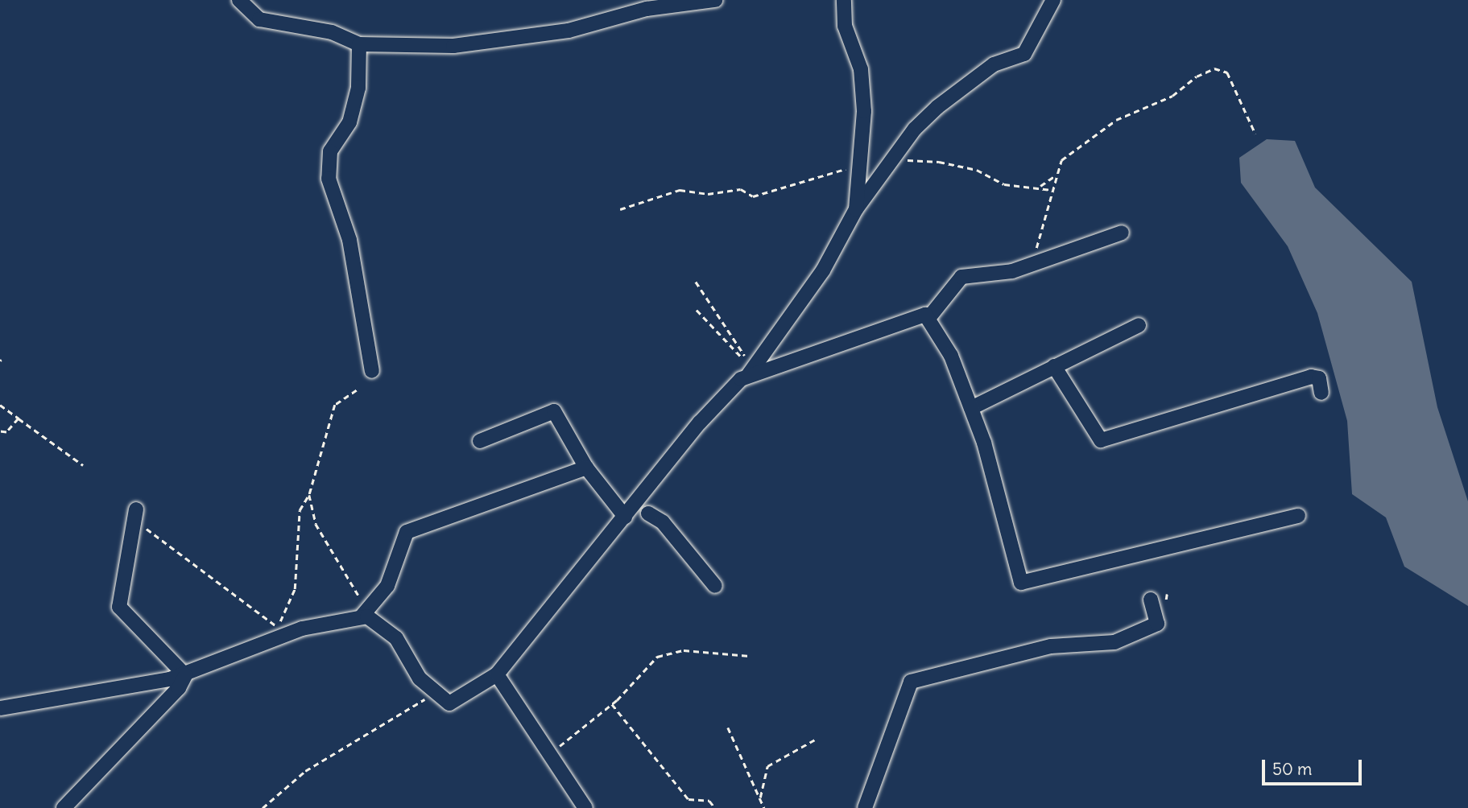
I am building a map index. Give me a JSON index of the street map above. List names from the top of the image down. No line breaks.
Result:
{"scale_bar":"50 m"}
